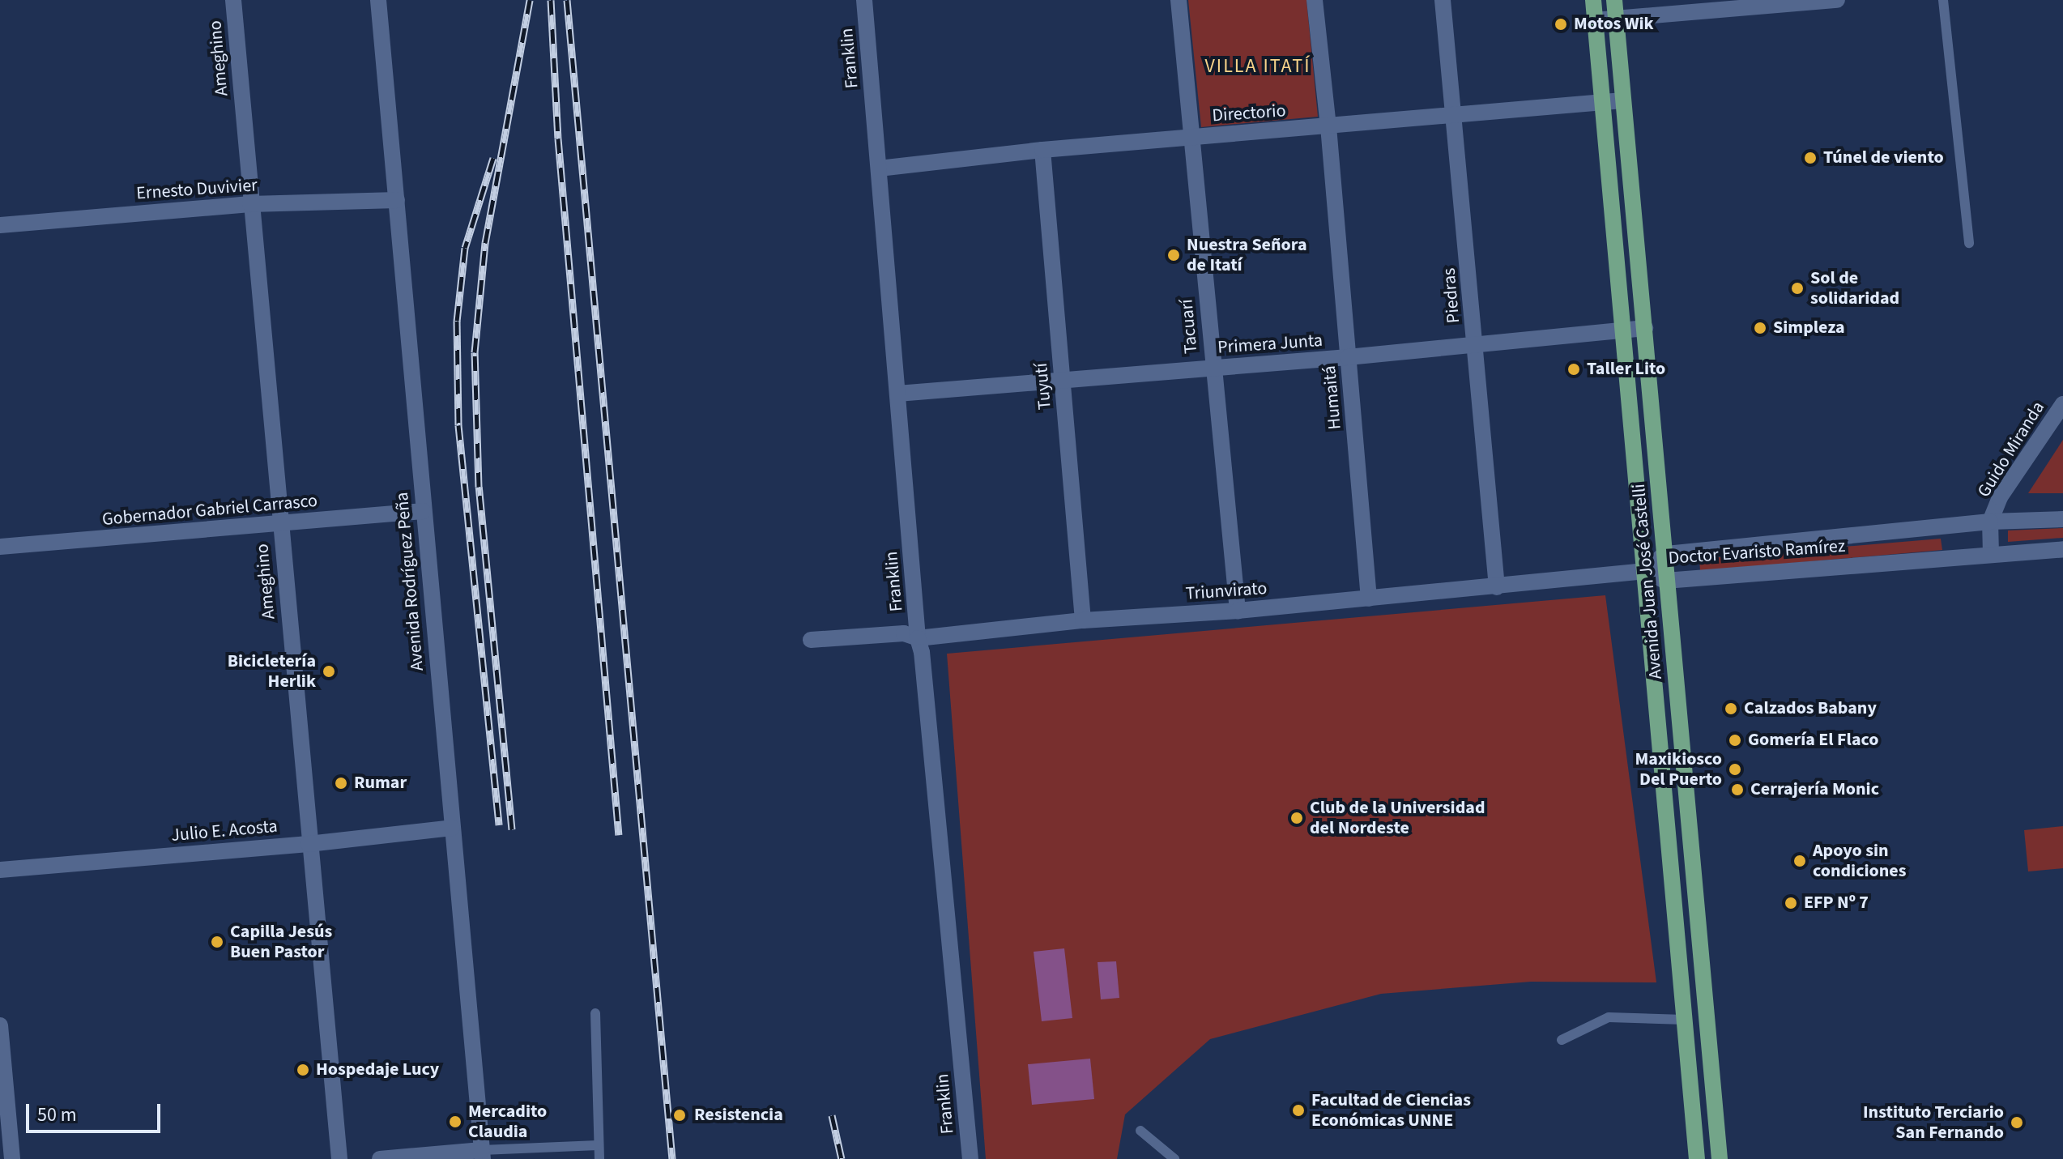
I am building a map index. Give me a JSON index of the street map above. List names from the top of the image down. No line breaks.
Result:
{"streets":{"main road":["Avenida Juan José Castelli"],"street":["Ameghino","Franklin","Directorio","Ernesto Duvivier","Piedras","Tacuarí","Primera Junta","Tuyutí","Humaitá","Guido Miranda","Gobernador Gabriel Carrasco","Doctor Evaristo Ramírez","Avenida Rodríguez Peña","Triunvirato","Julio E. Acosta"]},"crossings":[["Ameghino","Ernesto Duvivier"],["Ameghino","Gobernador Gabriel Carrasco"],["Ameghino","Julio E. Acosta"],["Franklin","Directorio"],["Franklin","Primera Junta"],["Franklin","Triunvirato"],["Directorio","Piedras"],["Directorio","Tacuarí"],["Directorio","Tuyutí"],["Directorio","Humaitá"],["Directorio","Avenida Juan José Castelli"],["Ernesto Duvivier","Avenida Rodríguez Peña"],["Piedras","Primera Junta"],["Piedras","Triunvirato"],["Tacuarí","Primera Junta"],["Tacuarí","Triunvirato"],["Primera Junta","Tuyutí"],["Primera Junta","Humaitá"],["Primera Junta","Avenida Juan José Castelli"],["Tuyutí","Triunvirato"],["Humaitá","Triunvirato"],["Guido Miranda","Doctor Evaristo Ramírez"],["Gobernador Gabriel Carrasco","Avenida Rodríguez Peña"],["Doctor Evaristo Ramírez","Avenida Juan José Castelli"],["Doctor Evaristo Ramírez","Triunvirato"],["Avenida Rodríguez Peña","Julio E. Acosta"],["Avenida Juan José Castelli","Triunvirato"]],"districts":["VILLA ITATÍ"],"places":["Motos Wik","Túnel de viento","Nuestra Señora de Itatí","Sol de solidaridad","Simpleza","Taller Lito","Bicicletería Herlik","Calzados Babany","Gomería El Flaco","Maxikiosco Del Puerto","Rumar","Cerrajería Monic","Club de la Universidad del Nordeste","Apoyo sin condiciones","EFP Nº 7","Capilla Jesús Buen Pastor","Hospedaje Lucy","Facultad de Ciencias Económicas UNNE","Resistencia","Mercadito Claudia","Instituto Terciario San Fernando"],"scale_bar":"50 m"}
